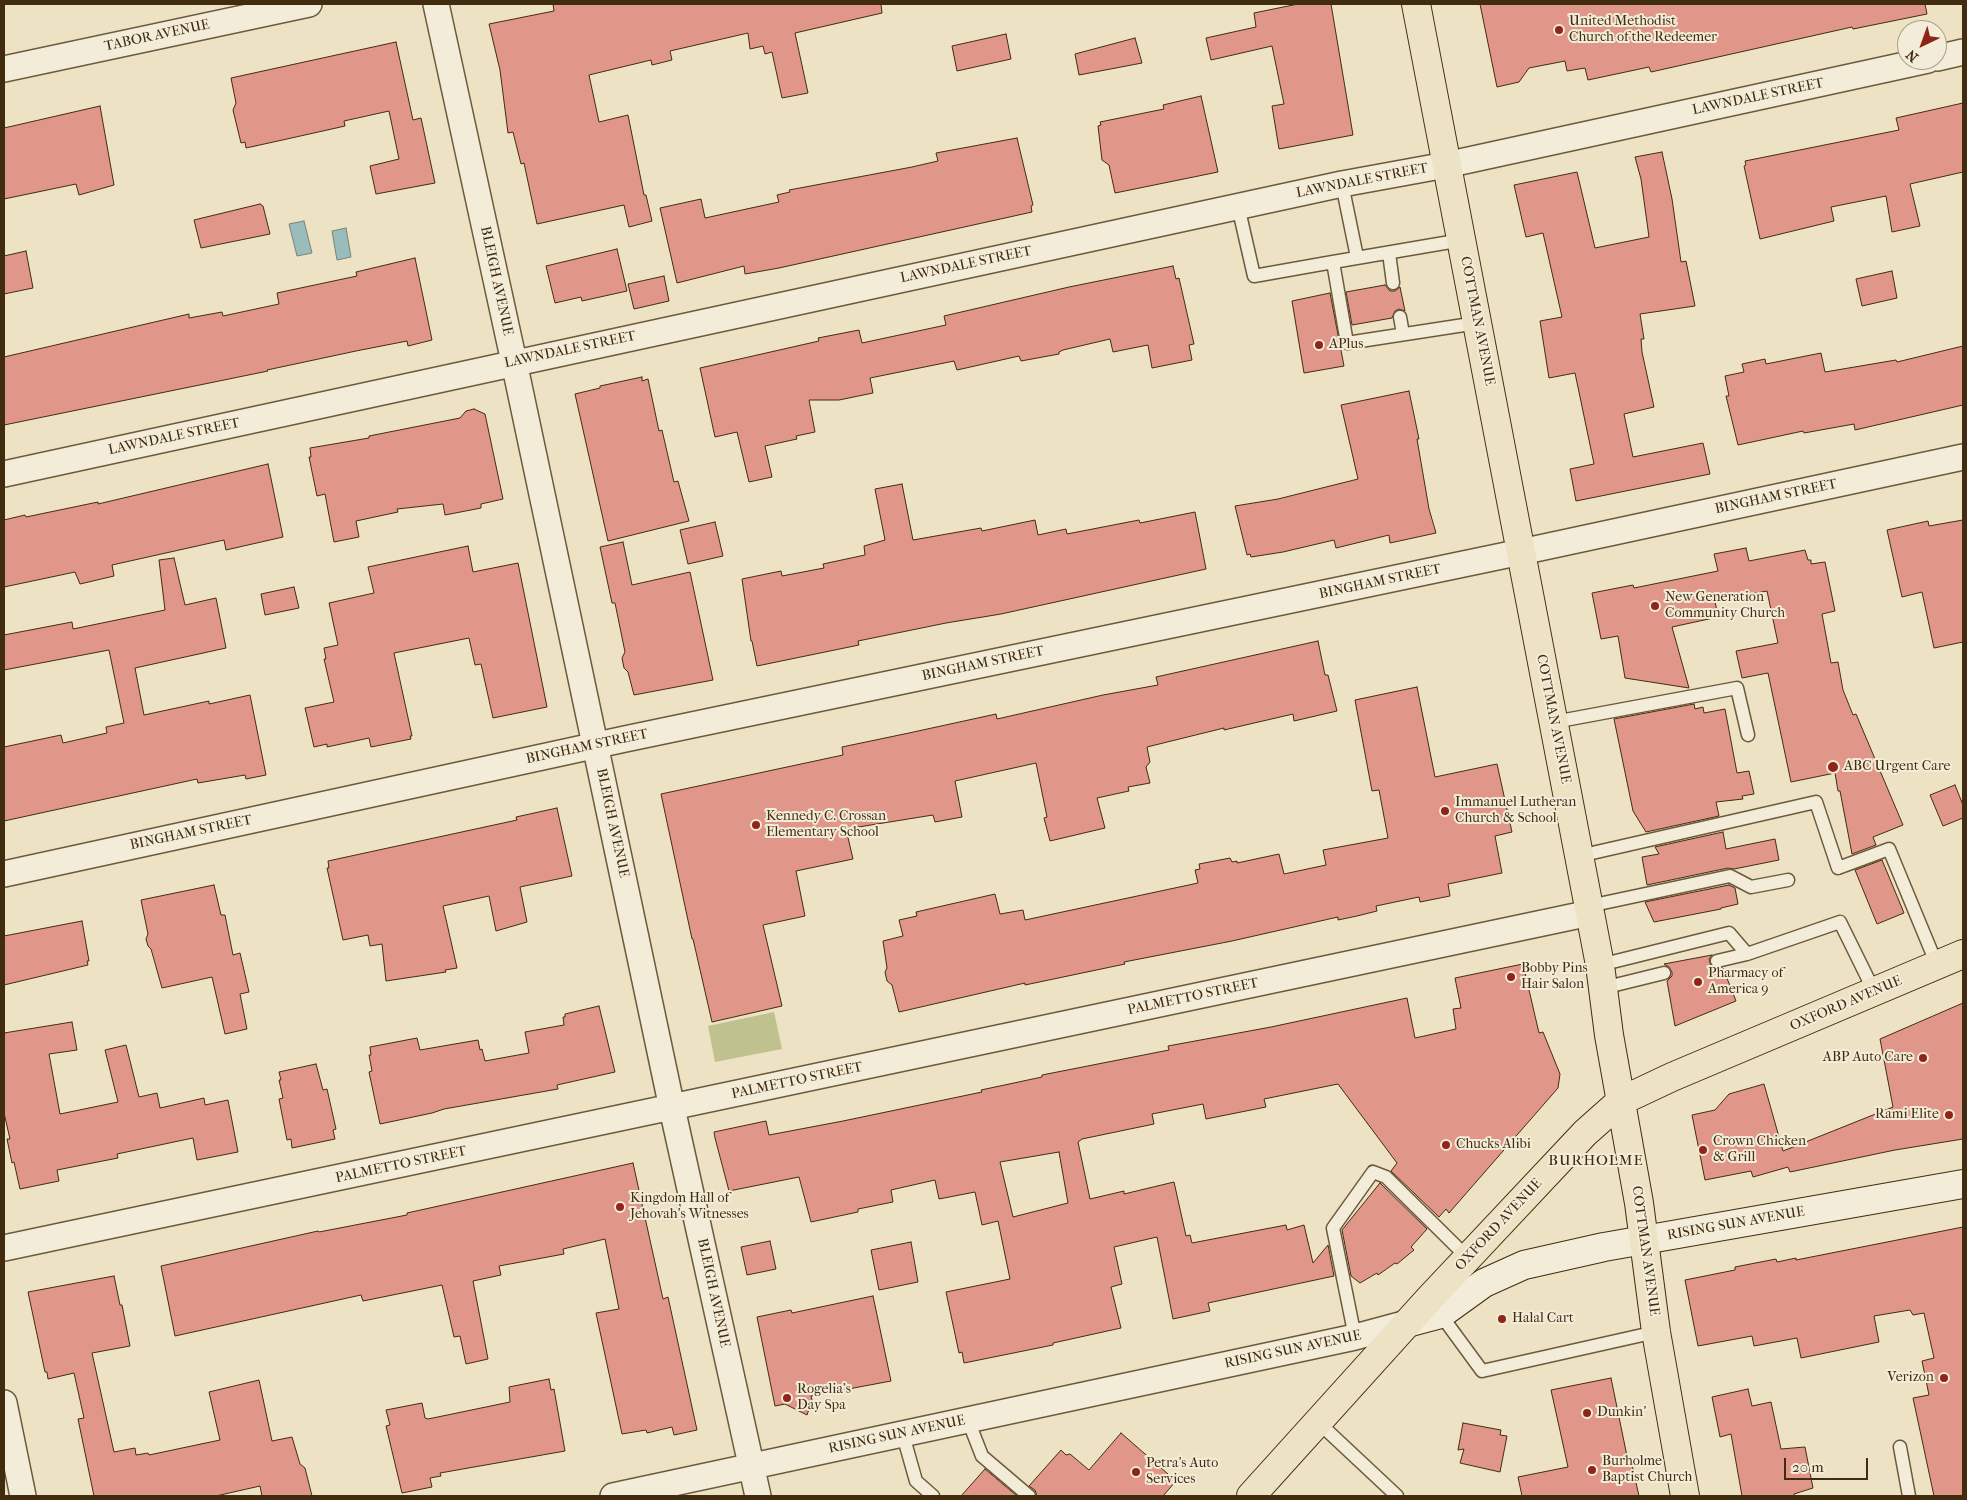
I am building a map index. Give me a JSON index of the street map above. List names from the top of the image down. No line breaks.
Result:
{"streets":{"main road":["COTTMAN AVENUE","OXFORD AVENUE","RISING SUN AVENUE"],"street":["TABOR AVENUE","LAWNDALE STREET","BLEIGH AVENUE","BINGHAM STREET","PALMETTO STREET"]},"crossings":[["LAWNDALE STREET","BLEIGH AVENUE"],["LAWNDALE STREET","COTTMAN AVENUE"],["BLEIGH AVENUE","BINGHAM STREET"],["BLEIGH AVENUE","PALMETTO STREET"],["BLEIGH AVENUE","RISING SUN AVENUE"],["COTTMAN AVENUE","BINGHAM STREET"],["COTTMAN AVENUE","PALMETTO STREET"],["COTTMAN AVENUE","OXFORD AVENUE"],["COTTMAN AVENUE","RISING SUN AVENUE"],["OXFORD AVENUE","RISING SUN AVENUE"]],"districts":["BURHOLME"],"places":["United Methodist Church of the Redeemer","APlus","New Generation Community Church","ABC Urgent Care","Immanuel Lutheran Church & School","Kennedy C. Crossan Elementary School","Bobby Pins Hair Salon","Pharmacy of America 9","ABP Auto Care","Rami Elite","Chucks Alibi","Crown Chicken & Grill","Kingdom Hall of Jehovah's Witnesses","Halal Cart","Verizon","Rogelia's Day Spa","Dunkin'","Burholme Baptist Church","Petra's Auto Services"],"scale_bar":"20 m","north":"bottom left"}
